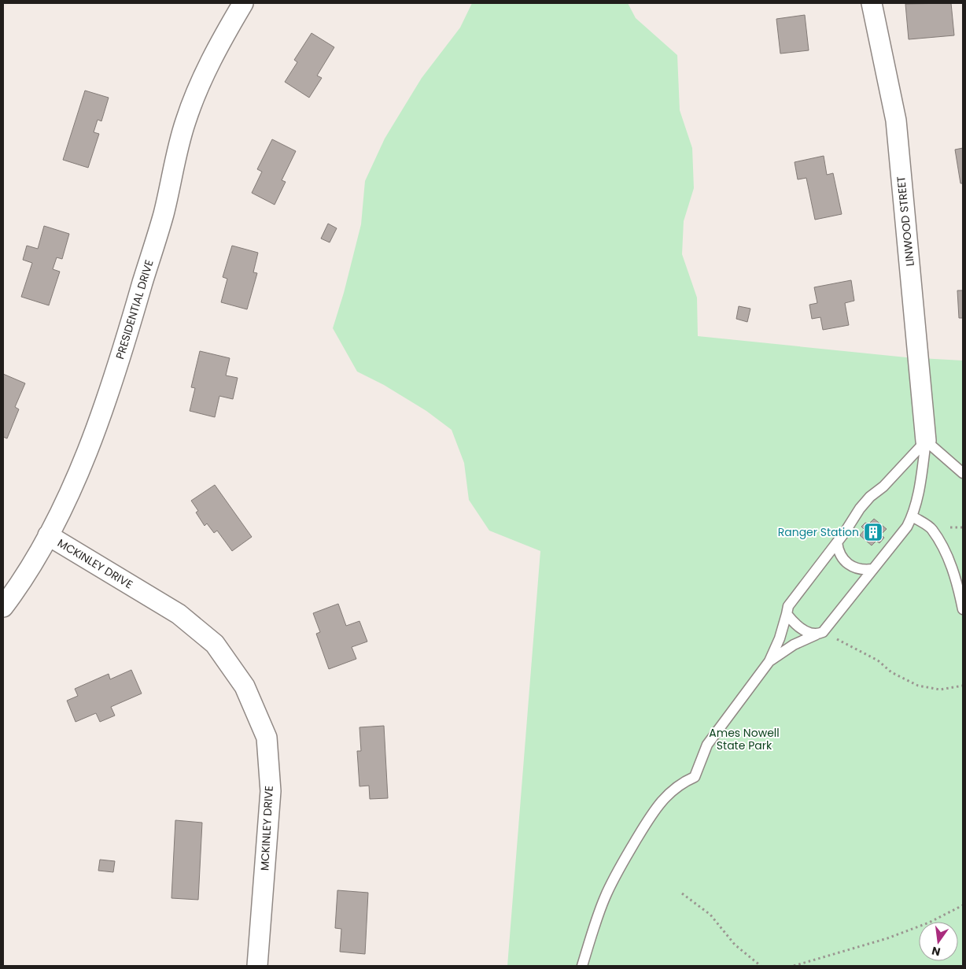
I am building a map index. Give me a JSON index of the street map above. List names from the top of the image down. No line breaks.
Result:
{"streets":{"street":["LINWOOD STREET","PRESIDENTIAL DRIVE","MCKINLEY DRIVE"]},"crossings":[["PRESIDENTIAL DRIVE","MCKINLEY DRIVE"]],"parks":["Ames Nowell State Park"],"places":{"building":["Ranger Station"]},"north":"bottom"}
